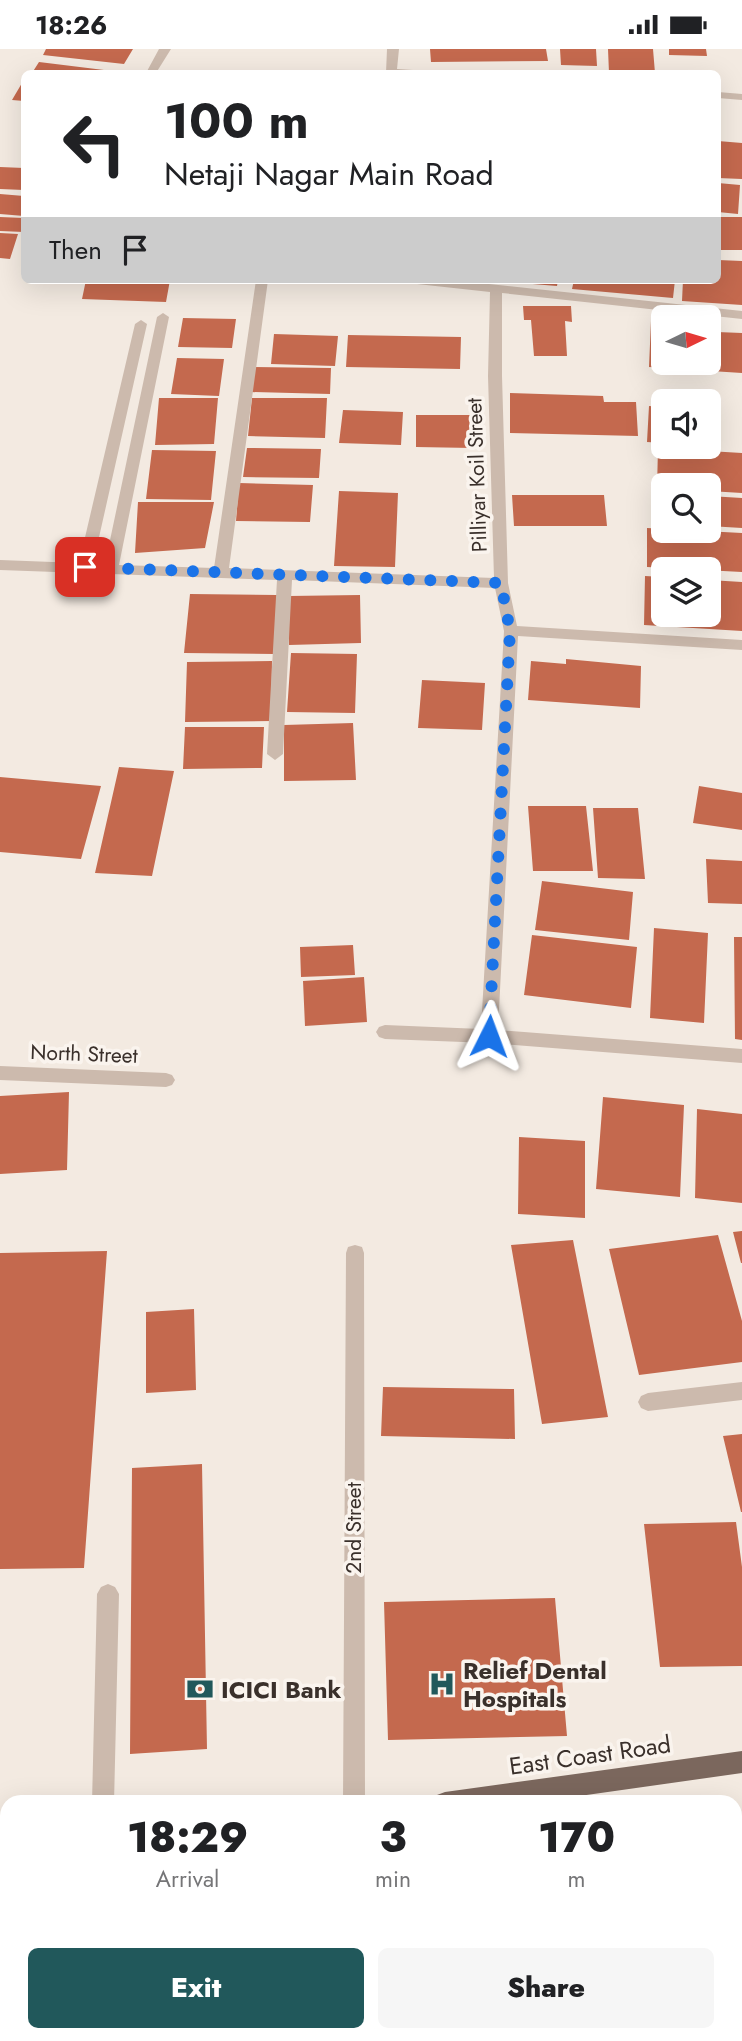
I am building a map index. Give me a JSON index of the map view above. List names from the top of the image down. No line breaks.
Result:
{"streets":{"main road":["East Coast Road"],"street":["Pilliyar Koil Street","North Street","2nd Street"]},"places":{"hospital":["Relief Dental Hospitals"],"bank":["ICICI Bank"]},"north":"right","page":{"status":"18:26","turn":["100 m","Netaji Nagar Main Road"],"then":"Then","eta":["18:29","Arrival","3","min","170","m"],"buttons":["Exit","Share"]}}
